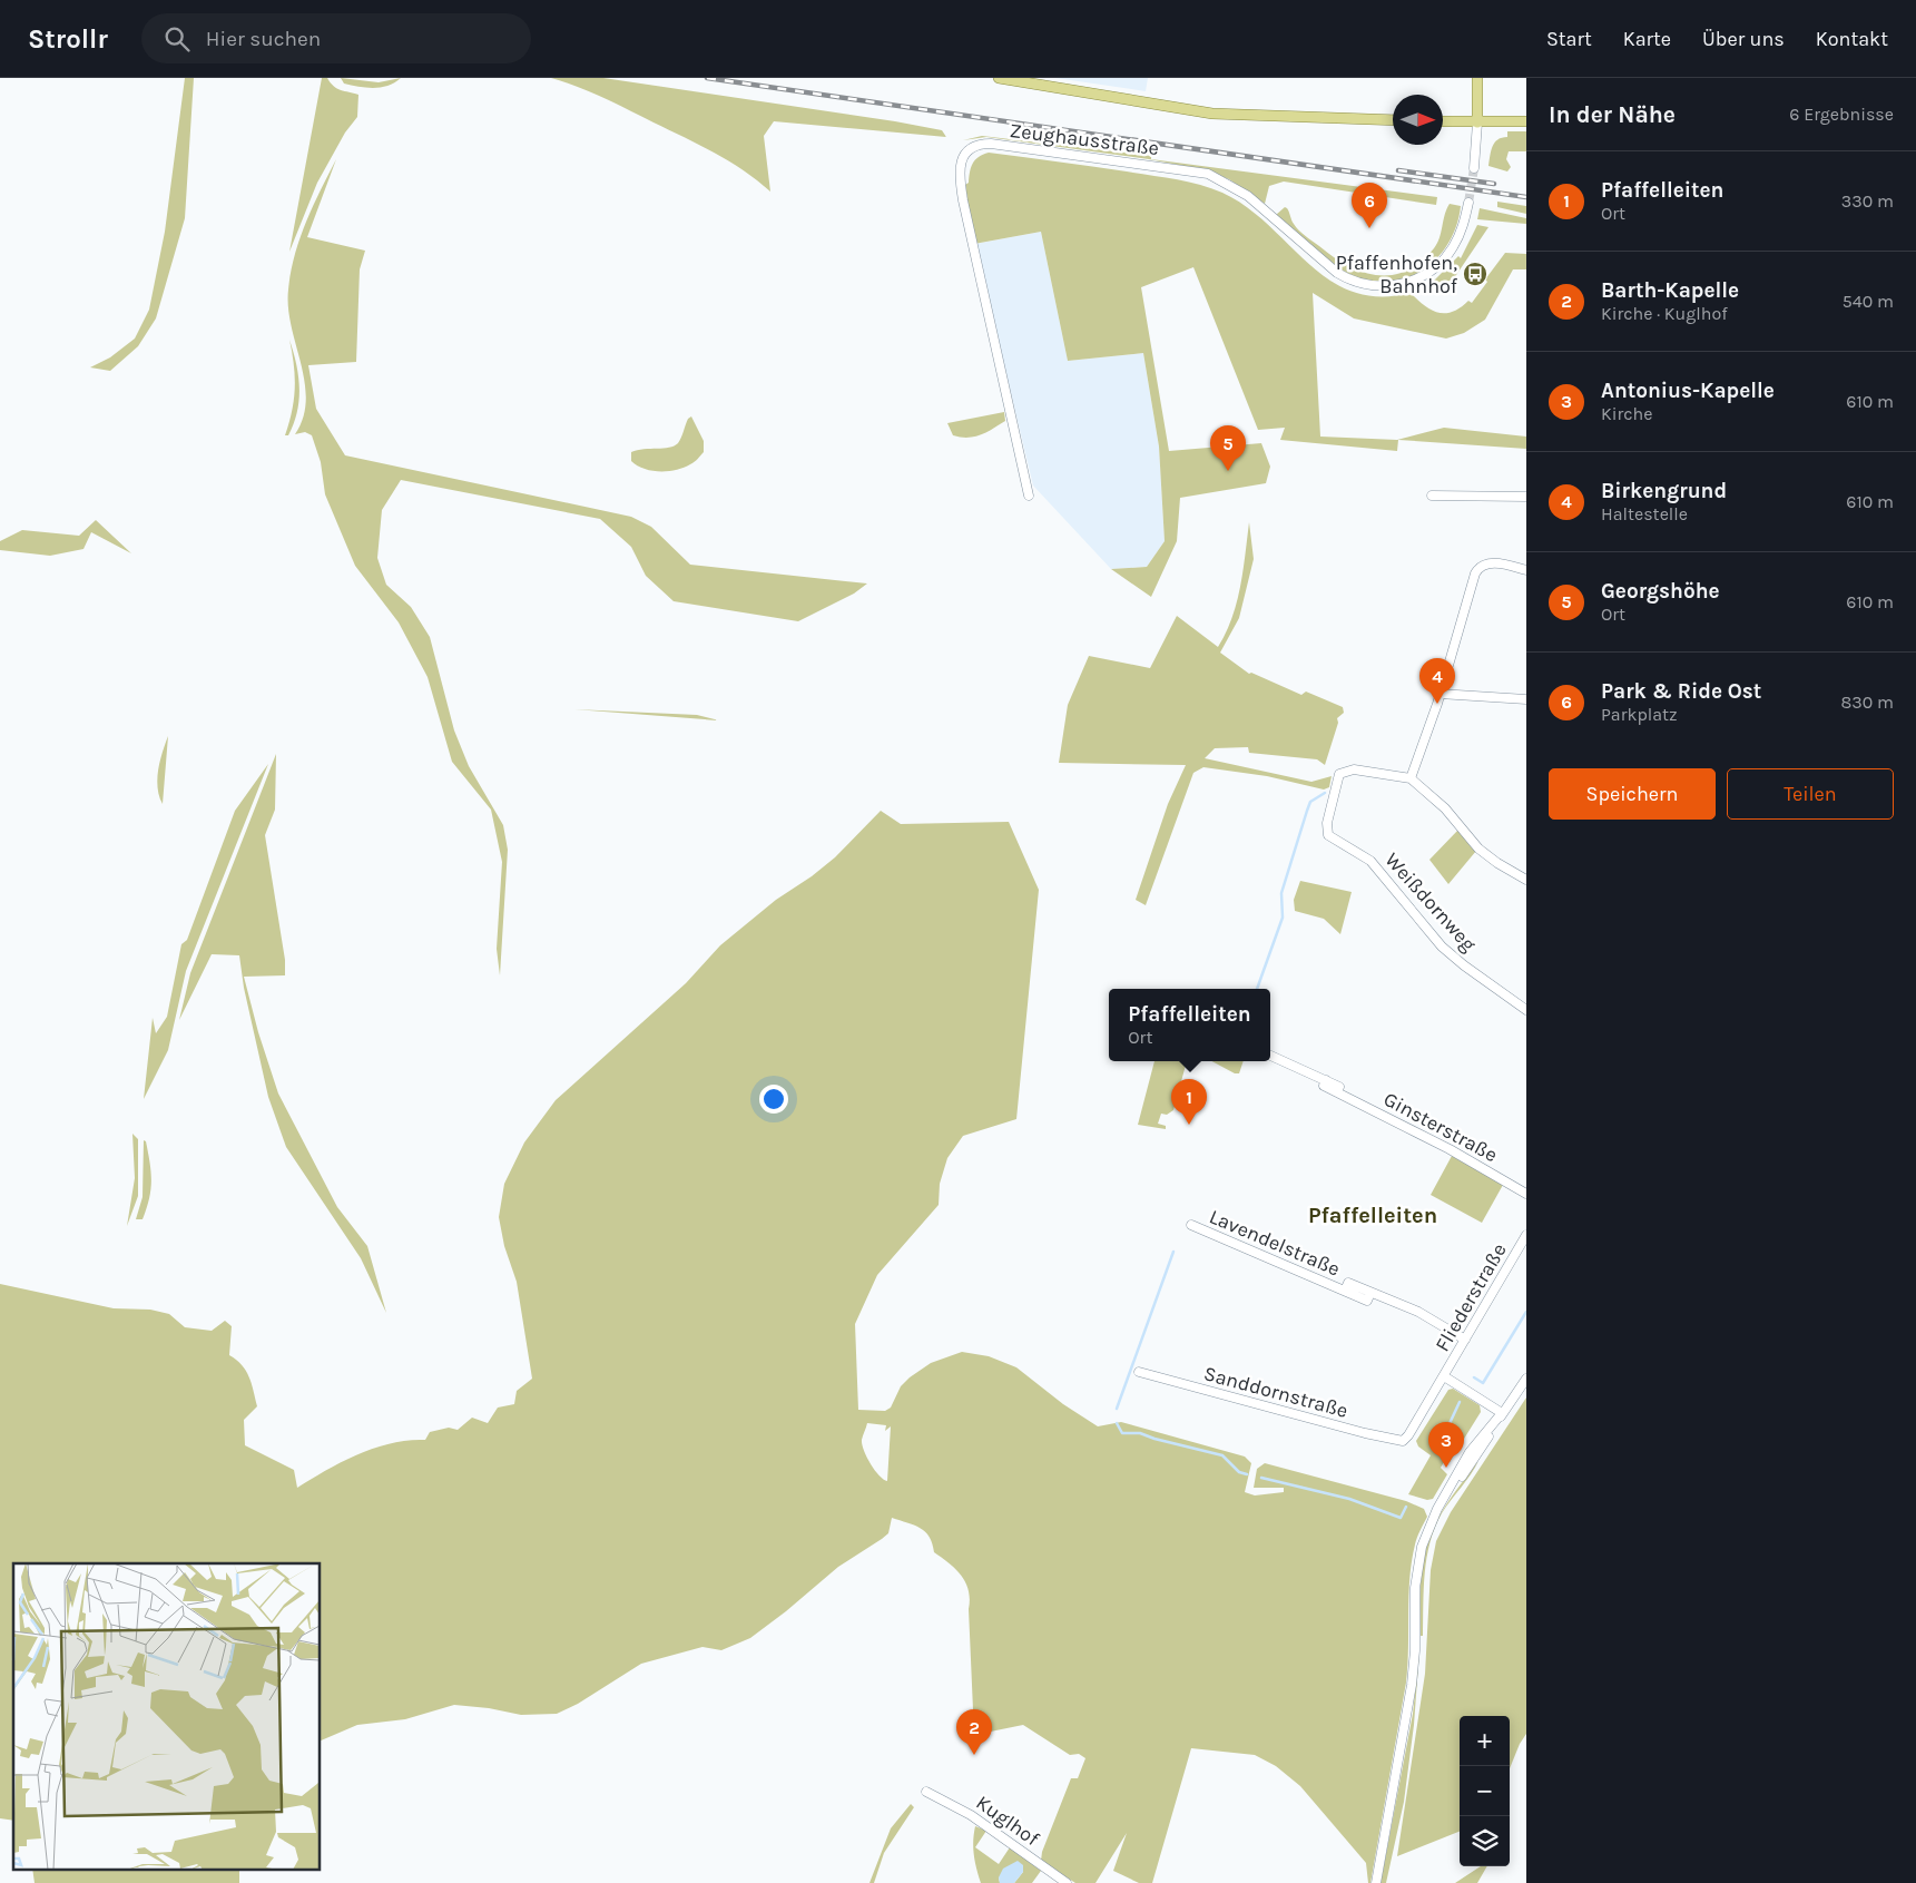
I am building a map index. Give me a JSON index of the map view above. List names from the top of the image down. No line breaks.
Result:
{"streets":{"street":["Zeughausstraße","Weißdornweg","Ginsterstraße","Lavendelstraße","Fliederstraße","Sanddornstraße","Kuglhof"]},"crossings":[["Lavendelstraße","Fliederstraße"],["Fliederstraße","Sanddornstraße"]],"districts":["Pfaffelleiten"],"places":{"bus stop":["Pfaffenhofen, Bahnhof"]},"north":"right","page":{"header":"Strollr","search":"Hier suchen","nav":["Start","Karte","Über uns","Kontakt"],"heading":["In der Nähe","6 Ergebnisse"],"list":[{"mark":"1","name":"Pfaffelleiten","note":"Ort","value":"330 m"},{"mark":"2","name":"Barth-Kapelle","note":"Kirche · Kuglhof","value":"540 m"},{"mark":"3","name":"Antonius-Kapelle","note":"Kirche","value":"610 m"},{"mark":"4","name":"Birkengrund","note":"Haltestelle","value":"610 m"},{"mark":"5","name":"Georgshöhe","note":"Ort","value":"610 m"},{"mark":"6","name":"Park & Ride Ost","note":"Parkplatz","value":"830 m"}],"pins":["6","5","4","1","3","2"],"buttons":["Speichern","Teilen"],"popup":["Pfaffelleiten","Ort"],"map_buttons":["+","−"]}}
